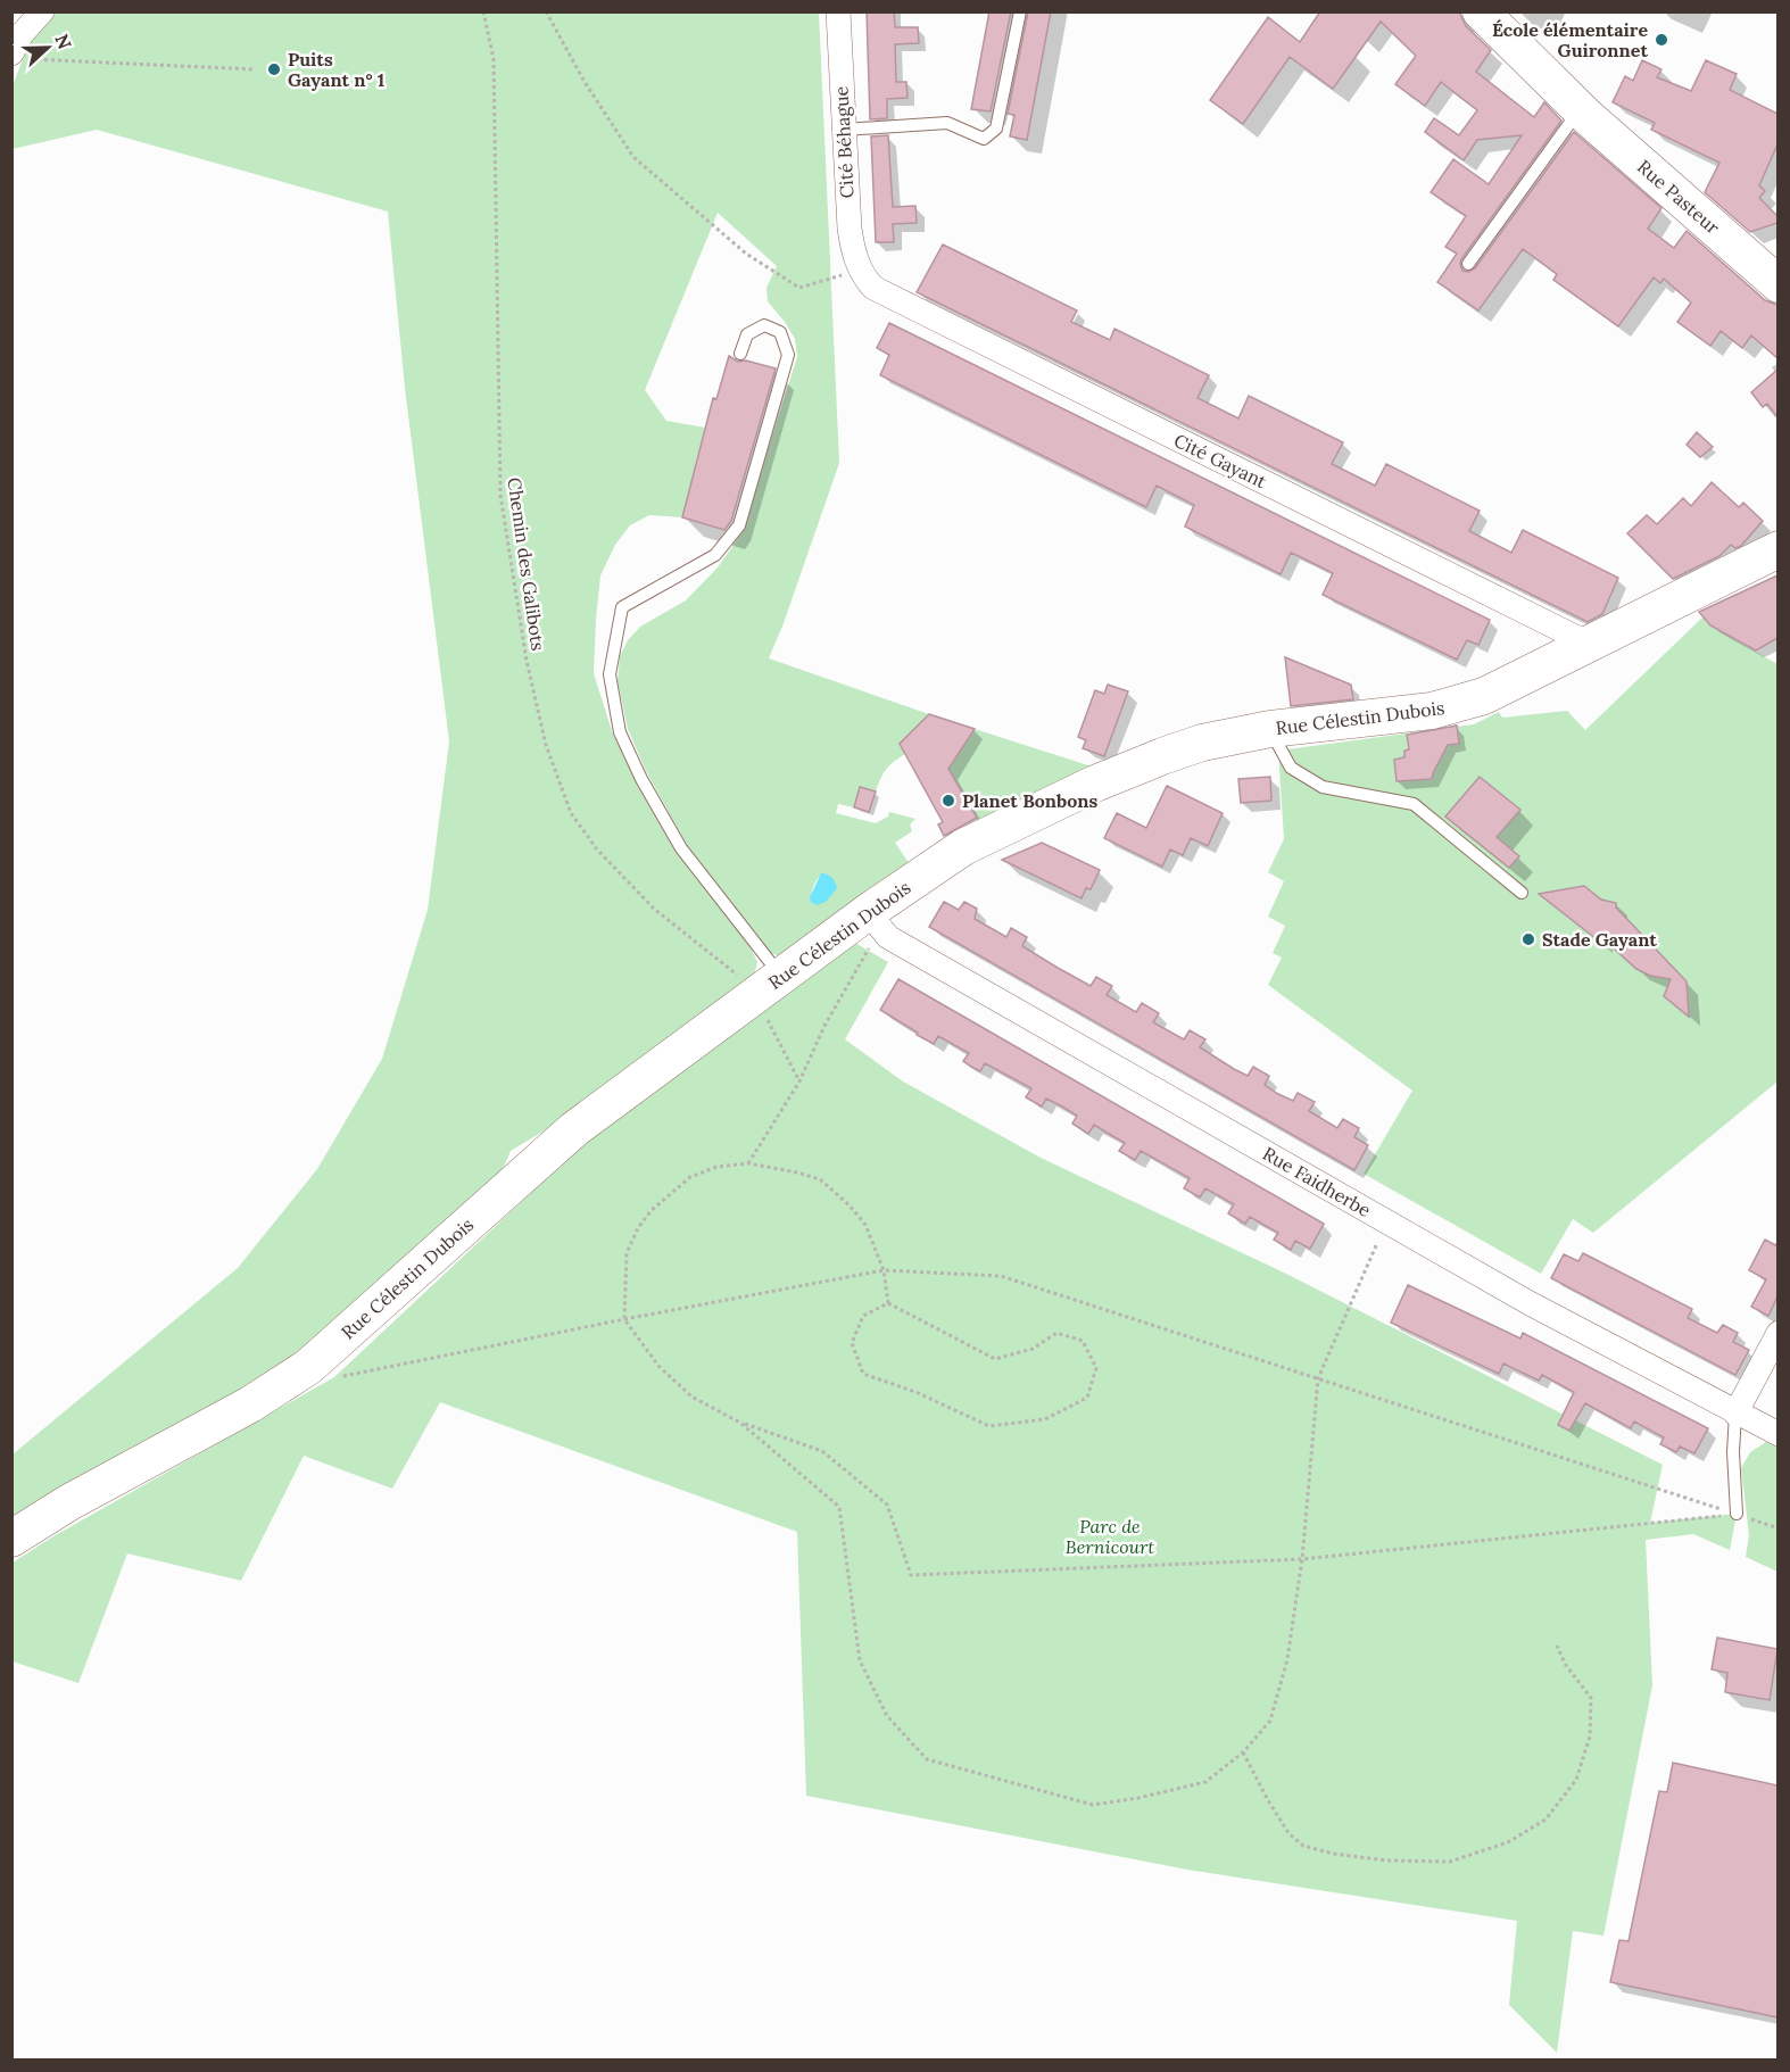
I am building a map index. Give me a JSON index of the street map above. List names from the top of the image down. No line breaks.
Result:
{"streets":{"street":["Cité Béhague","Rue Pasteur","Cité Gayant","Rue Célestin Dubois","Rue Faidherbe"],"path":["Chemin des Galibots"]},"crossings":[["Cité Béhague","Cité Gayant"],["Cité Gayant","Rue Célestin Dubois"],["Chemin des Galibots","Rue Célestin Dubois"],["Rue Célestin Dubois","Rue Faidherbe"]],"parks":["Parc de Bernicourt"],"places":["École élémentaire Guironnet","Puits Gayant n° 1","Planet Bonbons","Stade Gayant"],"north":"right"}
